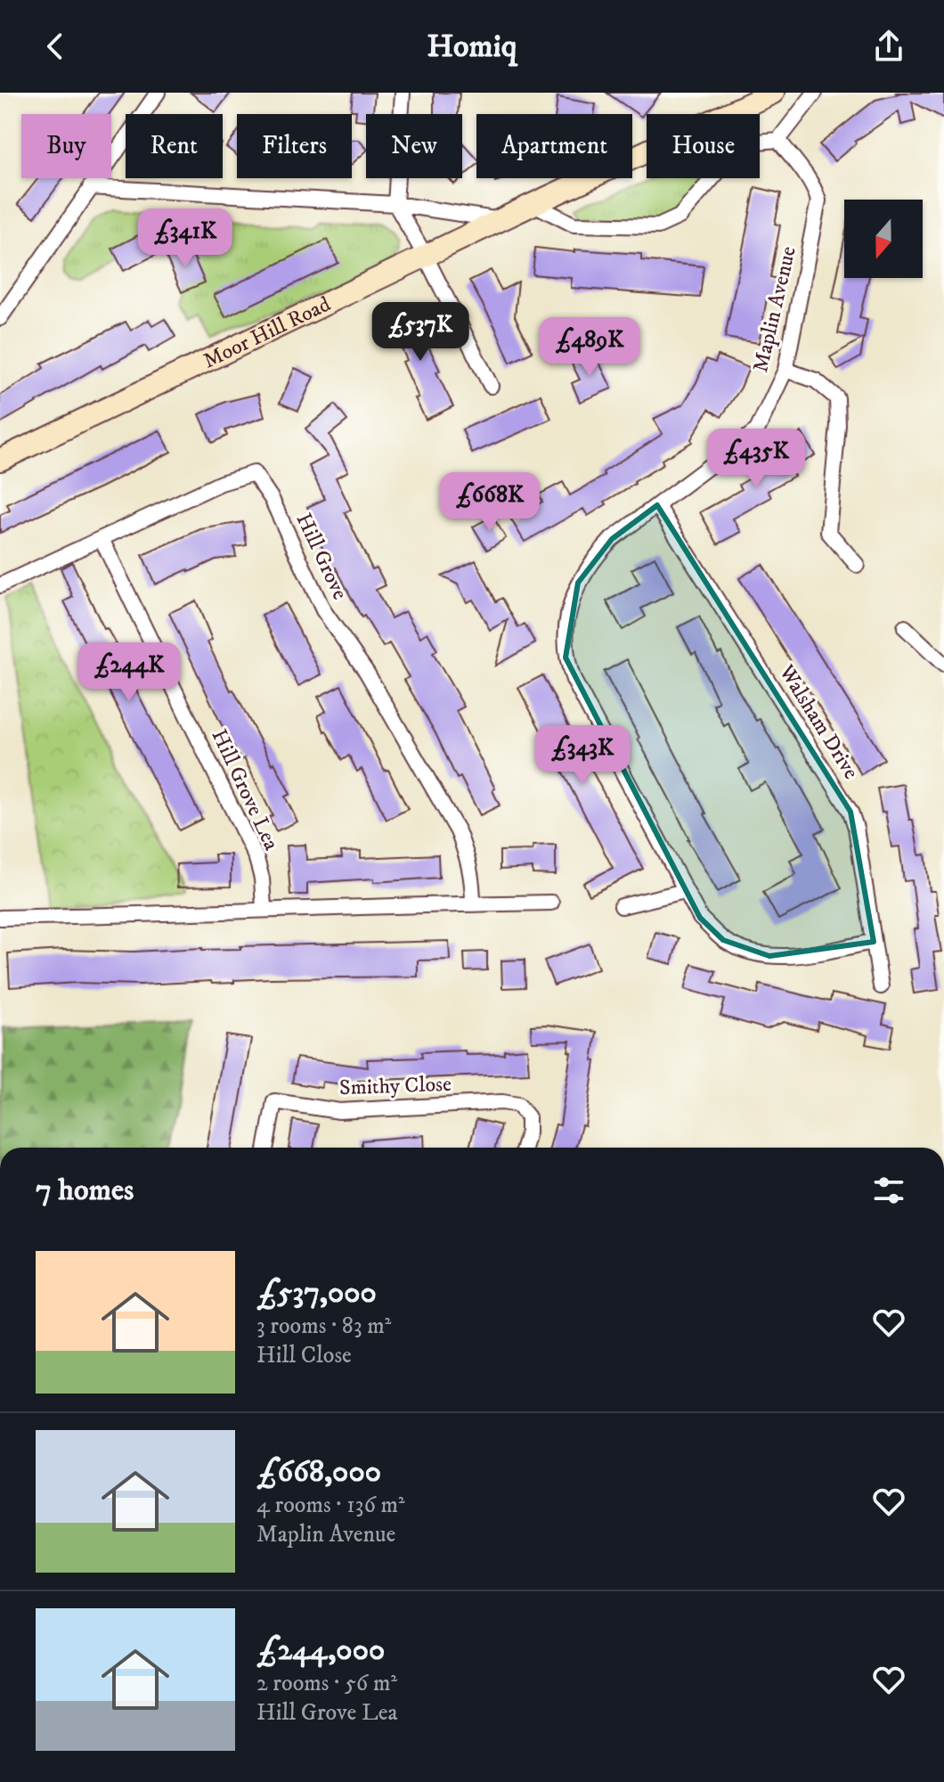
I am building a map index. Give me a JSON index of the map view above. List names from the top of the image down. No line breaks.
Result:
{"streets":{"street":["Maplin Avenue","Moor Hill Road","Hill Grove","Walsham Drive","Hill Grove Lea","Smithy Close"]},"crossings":[["Maplin Avenue","Walsham Drive"],["Hill Grove","Hill Grove Lea"]],"north":"bottom","page":{"header":"Homiq","chip":["Buy","Rent","Filters","New","Apartment","House"],"price":["£341K","£537K","£489K","£435K","£668K","£244K","£343K"],"heading":"7 homes","list":[{"name":"£537,000","note":"3 rooms · 83 m² · Hill Close"},{"name":"£668,000","note":"4 rooms · 136 m² · Maplin Avenue"},{"name":"£244,000","note":"2 rooms · 56 m² · Hill Grove Lea"}]}}
